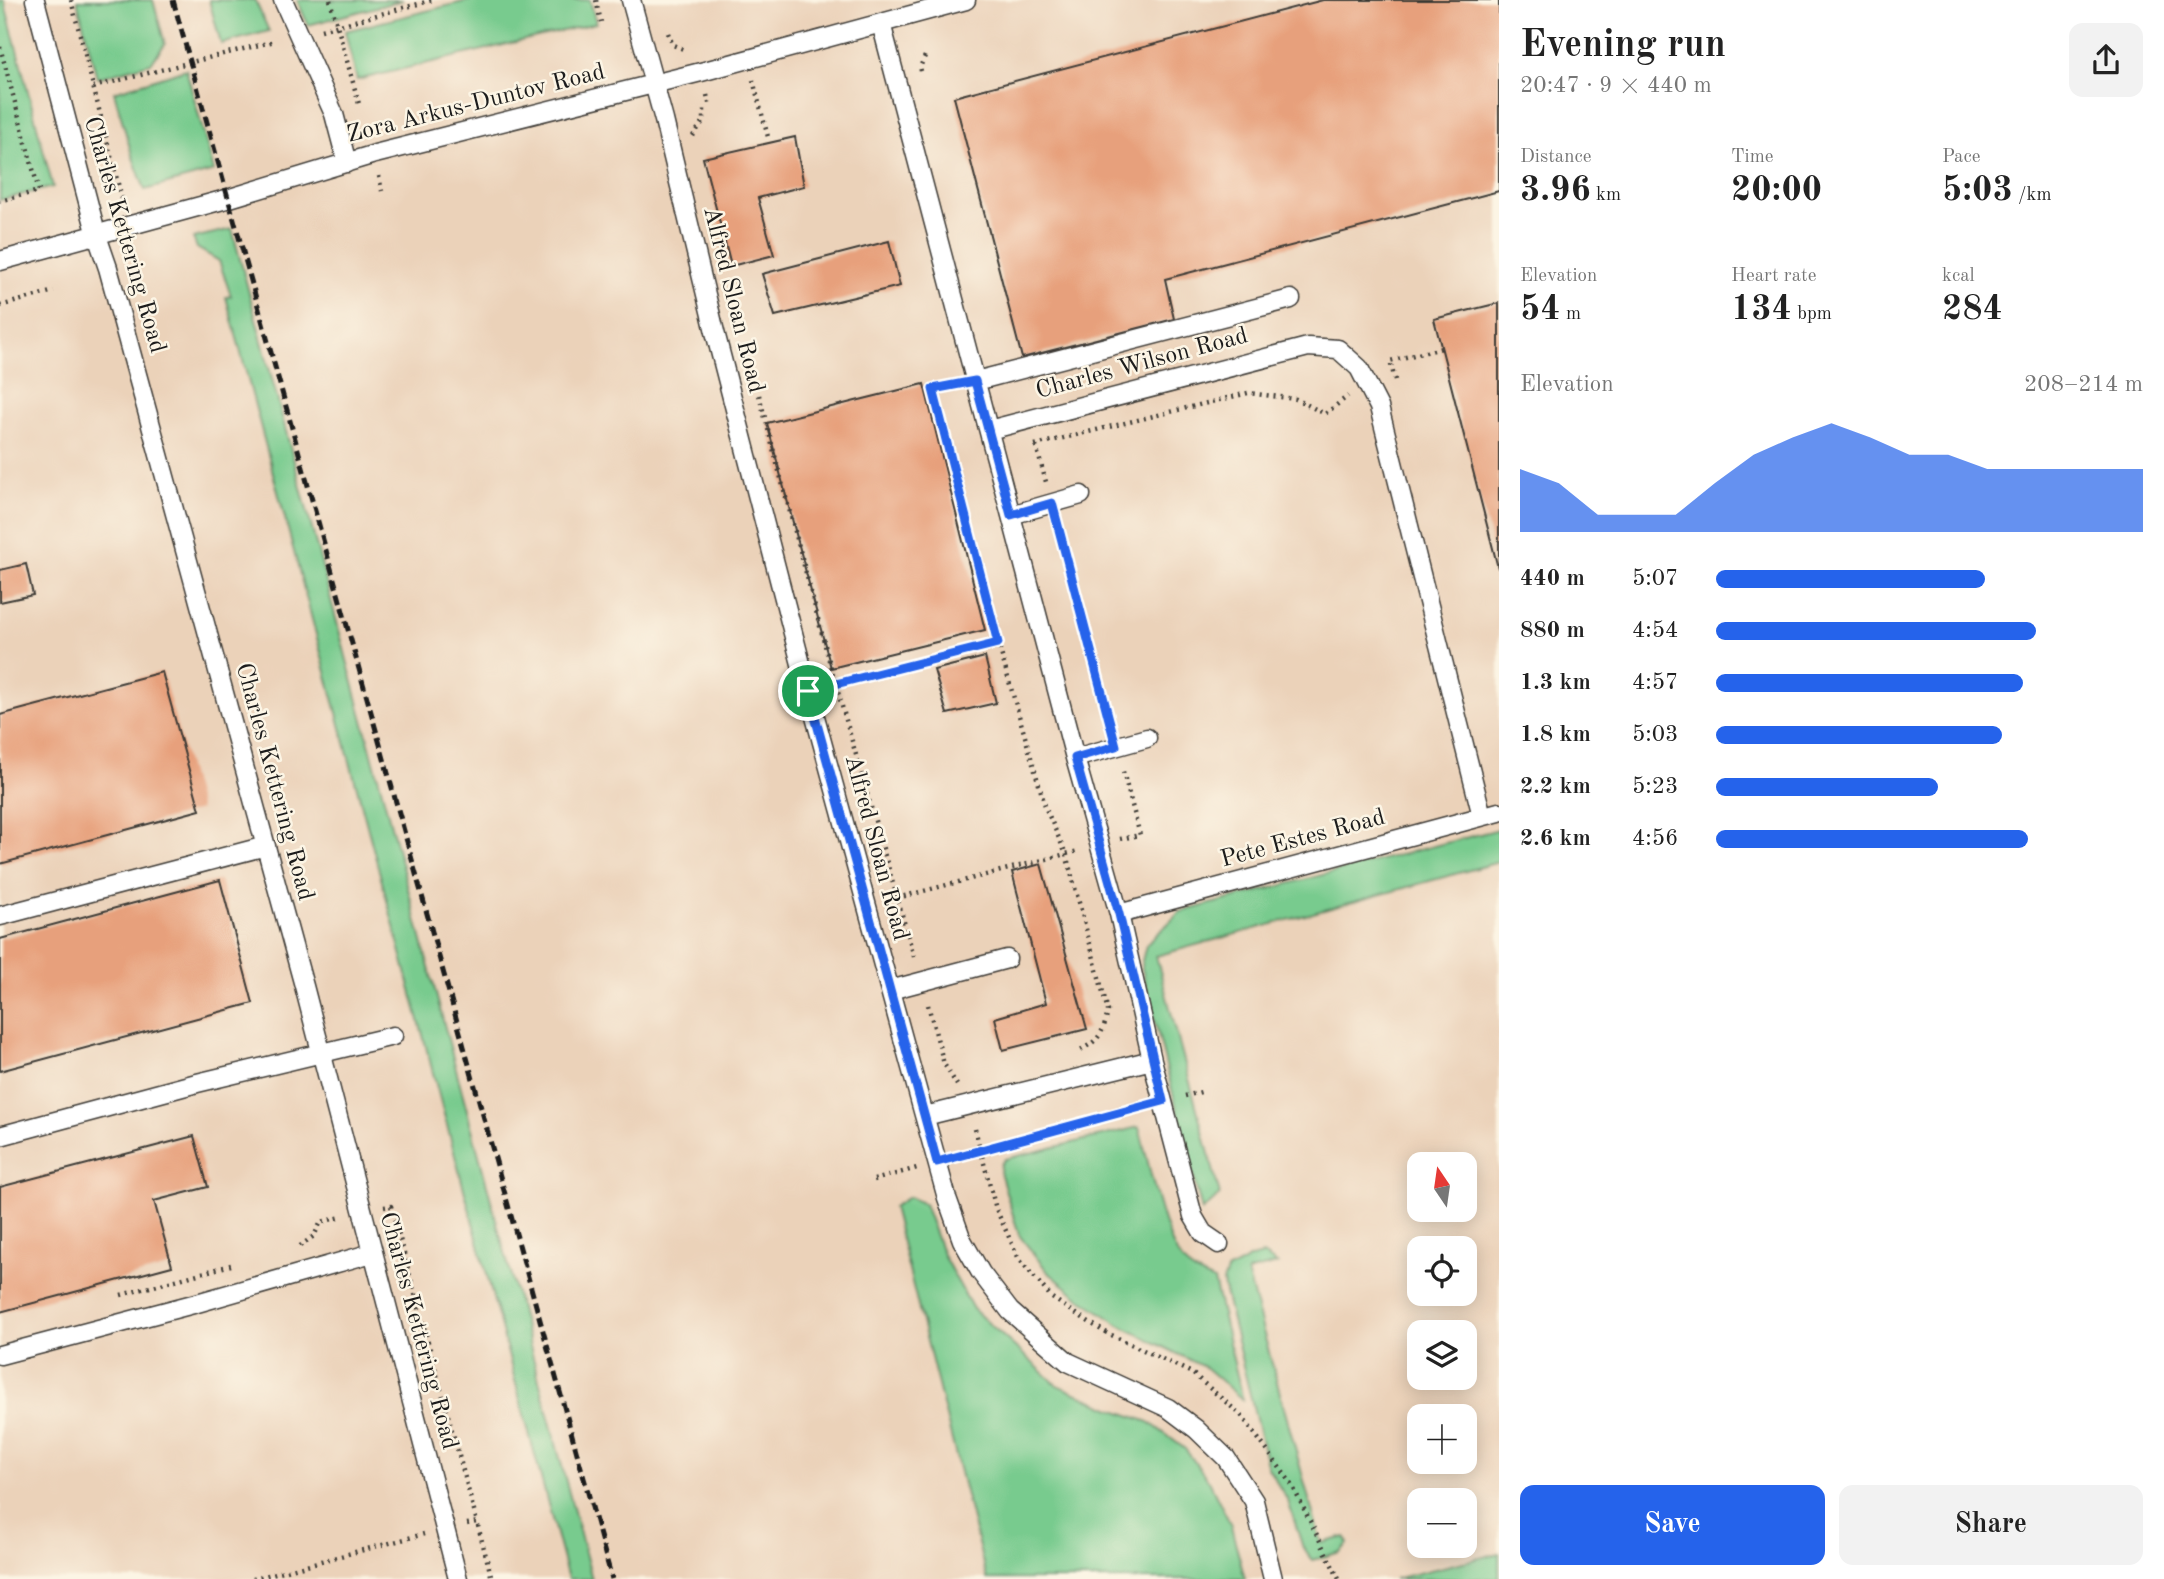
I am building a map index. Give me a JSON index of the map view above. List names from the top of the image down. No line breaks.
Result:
{"streets":{"lane":["Zora Arkus-Duntov Road","Charles Kettering Road","Alfred Sloan Road","Charles Wilson Road","Pete Estes Road"]},"crossings":[["Zora Arkus-Duntov Road","Charles Kettering Road"],["Zora Arkus-Duntov Road","Alfred Sloan Road"],["Charles Wilson Road","Pete Estes Road"]],"north":"top","page":{"heading":["Evening run","20:47 · 9 × 440 m"],"stats":[["Distance","3.96 km"],["Time","20:00"],["Pace","5:03 /km"],["Elevation","54 m"],["Heart rate","134 bpm"],["kcal","284"]],"chart":["Elevation","208–214 m"],"list":[{"name":"440 m","note":"5:07"},{"name":"880 m","note":"4:54"},{"name":"1.3 km","note":"4:57"},{"name":"1.8 km","note":"5:03"},{"name":"2.2 km","note":"5:23"},{"name":"2.6 km","note":"4:56"}],"map_buttons":["+","−"],"buttons":["Save","Share"]}}
